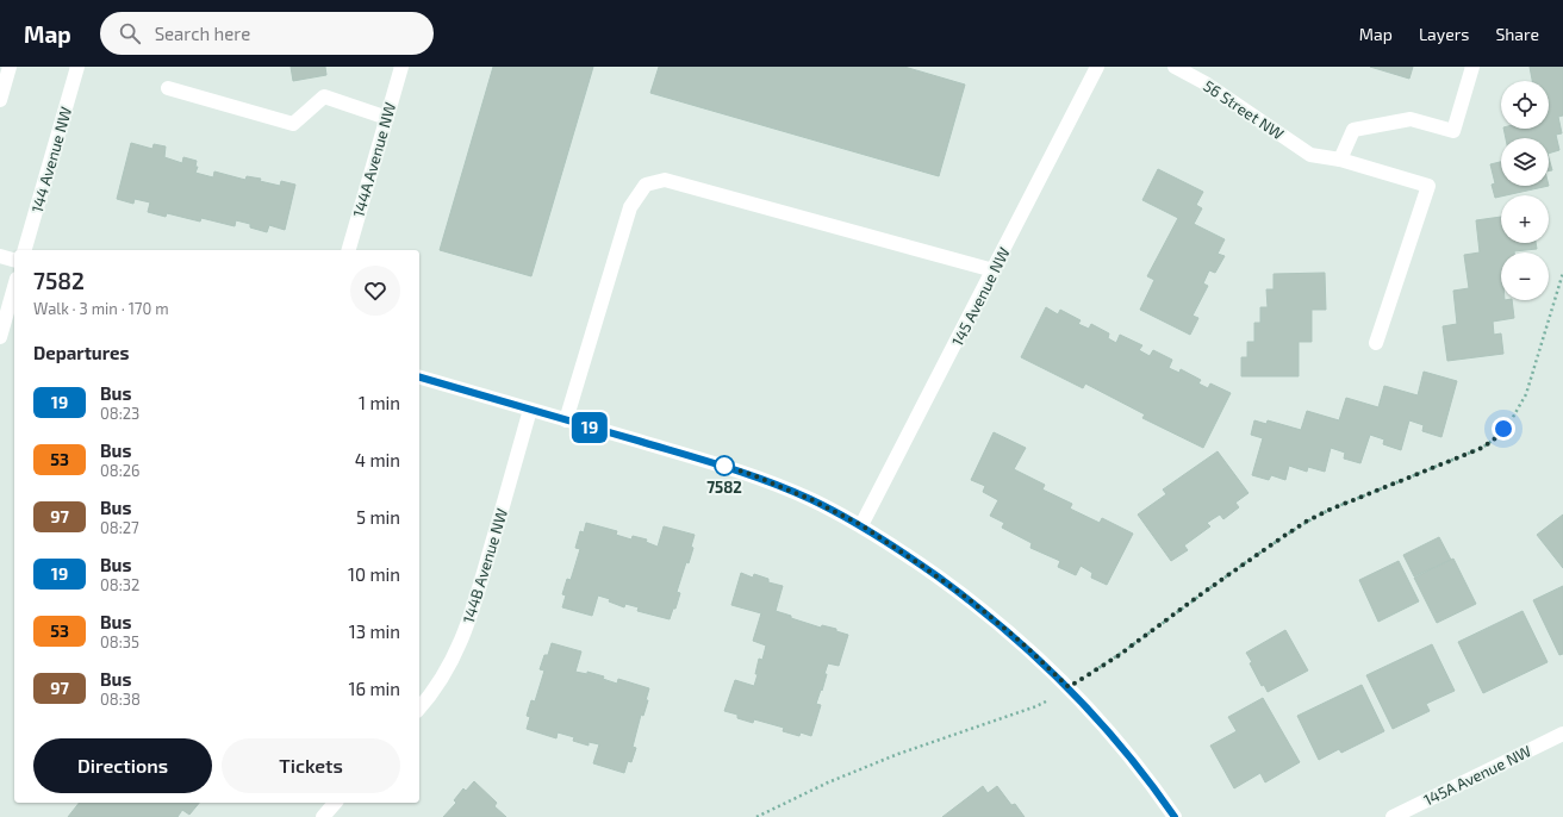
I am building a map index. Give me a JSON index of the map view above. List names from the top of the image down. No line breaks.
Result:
{"streets":{"street":["56 Street NW","144 Avenue NW","144A Avenue NW","145 Avenue NW","144B Avenue NW","145A Avenue NW"]},"places":["7582"],"lines":["bus line 19"],"page":{"header":"Map","search":"Search here","nav":["Map","Layers","Share"],"on_map":"19","map_buttons":["+","−"],"heading":[["7582","Walk · 3 min · 170 m"],"Departures"],"list":[{"mark":"19","name":"Bus","note":"08:23","value":"1 min"},{"mark":"53","name":"Bus","note":"08:26","value":"4 min"},{"mark":"97","name":"Bus","note":"08:27","value":"5 min"},{"mark":"19","name":"Bus","note":"08:32","value":"10 min"},{"mark":"53","name":"Bus","note":"08:35","value":"13 min"},{"mark":"97","name":"Bus","note":"08:38","value":"16 min"}],"buttons":["Directions","Tickets"]}}
